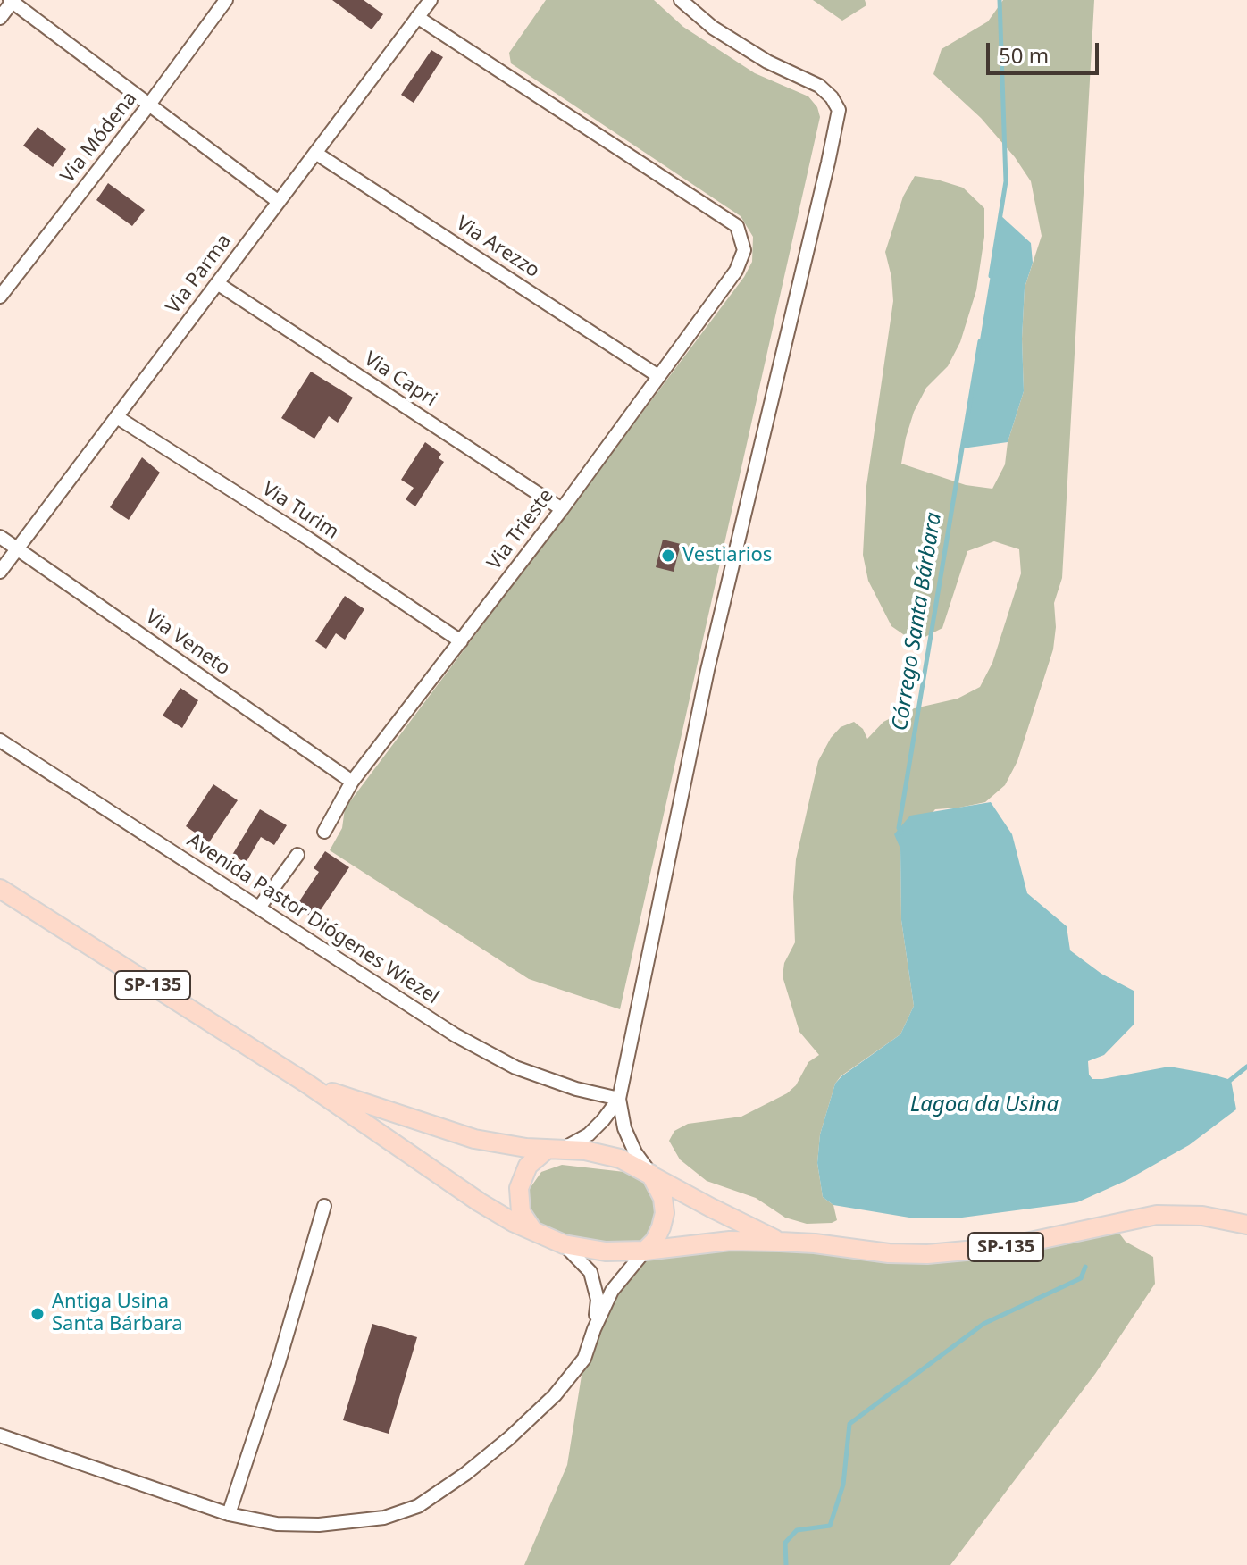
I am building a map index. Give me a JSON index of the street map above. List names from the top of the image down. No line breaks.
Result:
{"streets":{"main road":["SP-135"],"street":["Via Módena","Via Arezzo","Via Parma","Via Capri","Via Turim","Via Trieste","Via Veneto","Avenida Pastor Diógenes Wiezel"]},"crossings":[["Via Arezzo","Via Parma"],["Via Arezzo","Via Trieste"],["Via Parma","Via Capri"],["Via Parma","Via Turim"],["Via Parma","Via Trieste"],["Via Parma","Via Veneto"],["Via Capri","Via Trieste"],["Via Turim","Via Trieste"],["Via Trieste","Via Veneto"]],"water":["Córrego Santa Bárbara","Lagoa da Usina"],"places":["Vestiarios","Antiga Usina Santa Bárbara"],"scale_bar":"50 m"}
